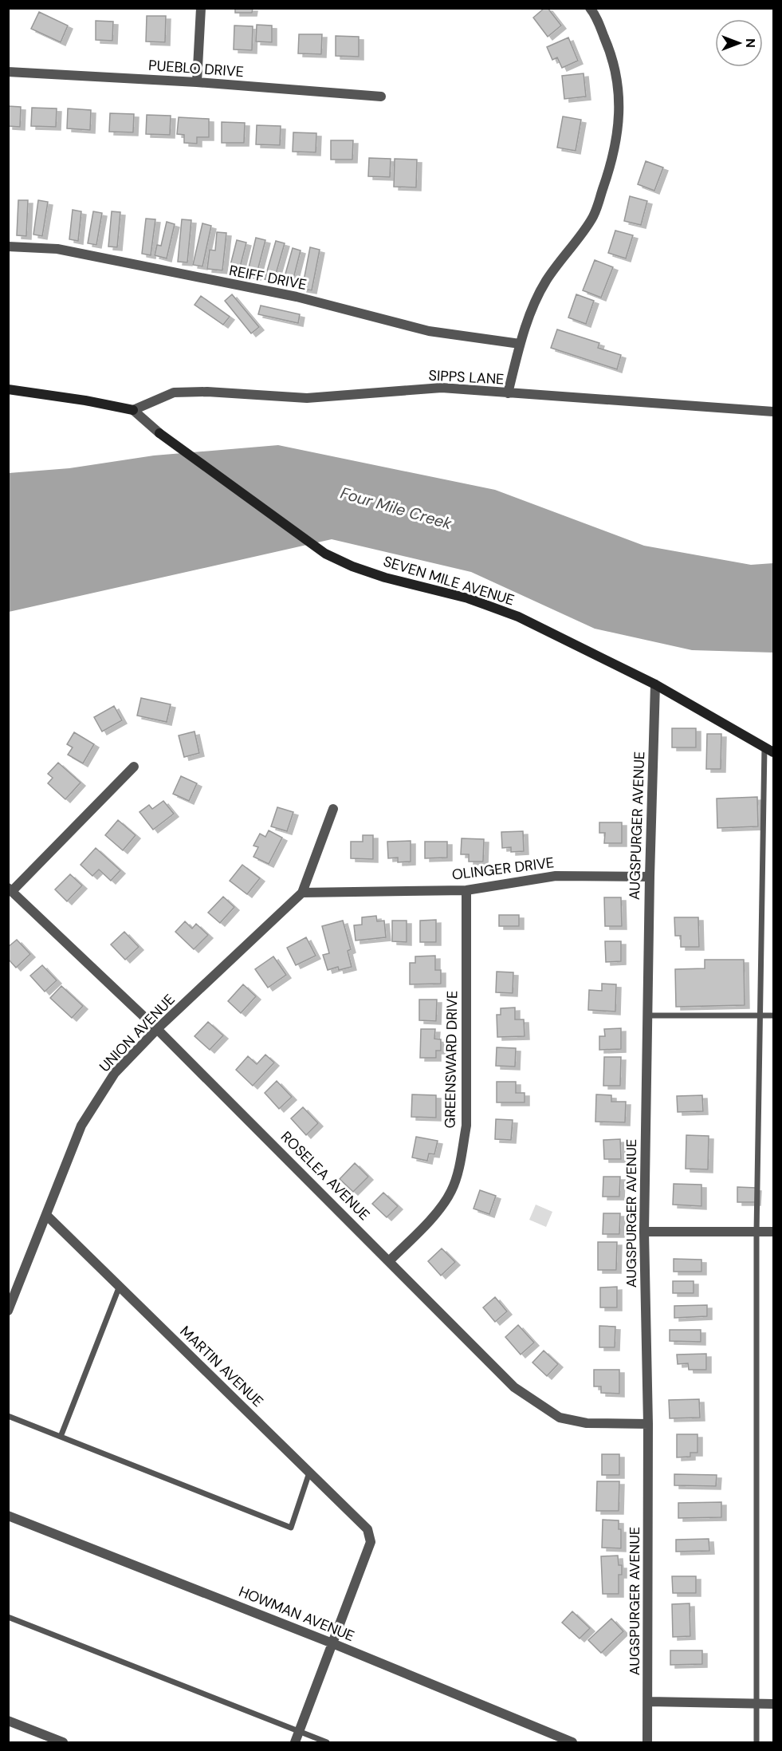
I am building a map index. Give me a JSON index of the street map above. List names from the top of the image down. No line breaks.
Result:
{"streets":{"main road":["SEVEN MILE AVENUE"],"street":["PUEBLO DRIVE","REIFF DRIVE","SIPPS LANE","AUGSPURGER AVENUE","OLINGER DRIVE","UNION AVENUE","GREENSWARD DRIVE","ROSELEA AVENUE","MARTIN AVENUE","HOWMAN AVENUE"]},"crossings":[["SIPPS LANE","SEVEN MILE AVENUE"],["SEVEN MILE AVENUE","AUGSPURGER AVENUE"],["AUGSPURGER AVENUE","OLINGER DRIVE"],["AUGSPURGER AVENUE","ROSELEA AVENUE"],["OLINGER DRIVE","UNION AVENUE"],["OLINGER DRIVE","GREENSWARD DRIVE"],["UNION AVENUE","ROSELEA AVENUE"],["UNION AVENUE","MARTIN AVENUE"],["GREENSWARD DRIVE","ROSELEA AVENUE"],["MARTIN AVENUE","HOWMAN AVENUE"]],"water":["Four Mile Creek"],"north":"right"}
